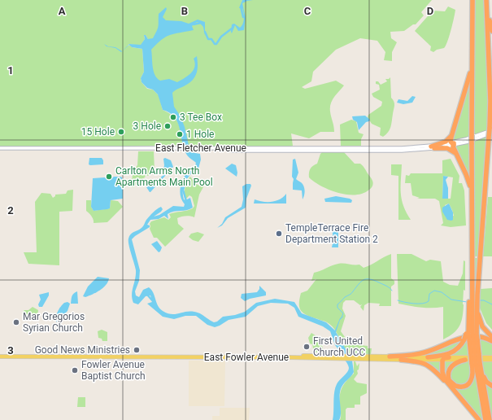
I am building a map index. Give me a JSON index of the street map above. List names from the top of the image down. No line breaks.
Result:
{"streets":{"main road":["East Fletcher Avenue","East Fowler Avenue"]},"places":["3 Tee Box","3 Hole","15 Hole","1 Hole","Carlton Arms North Apartments Main Pool","TempleTerrace Fire Department Station 2","Mar Gregorios Syrian Church","First United Church UCC","Good News Ministries","Fowler Avenue Baptist Church"],"grid":{"columns":["A","B","C","D"],"rows":["1","2","3"]}}
